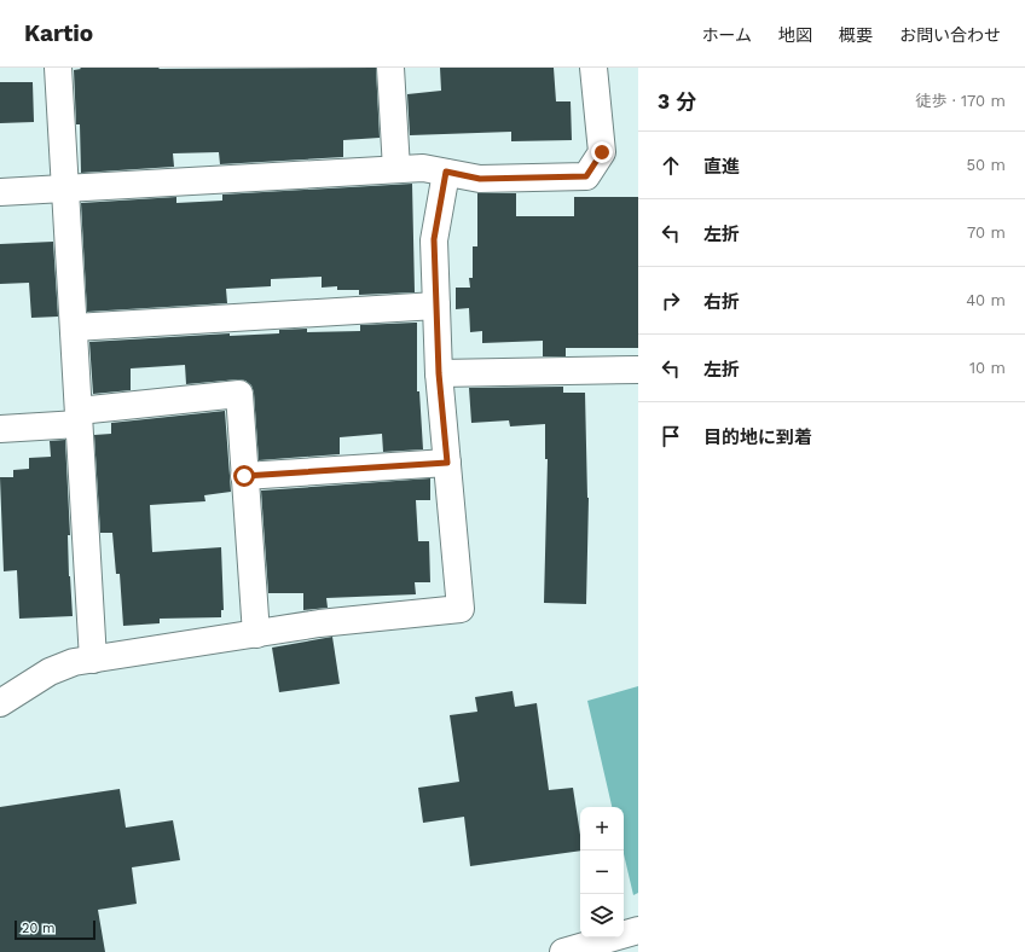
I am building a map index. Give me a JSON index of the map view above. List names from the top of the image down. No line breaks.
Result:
{"scale_bar":"20 m","page":{"header":"Kartio","nav":["ホーム","地図","概要","お問い合わせ"],"heading":["3 分","徒歩 · 170 m"],"list":[["直進","50 m"],["左折","70 m"],["右折","40 m"],["左折","10 m"],"目的地に到着"],"map_buttons":["+","−"],"scale":"20 m"}}
